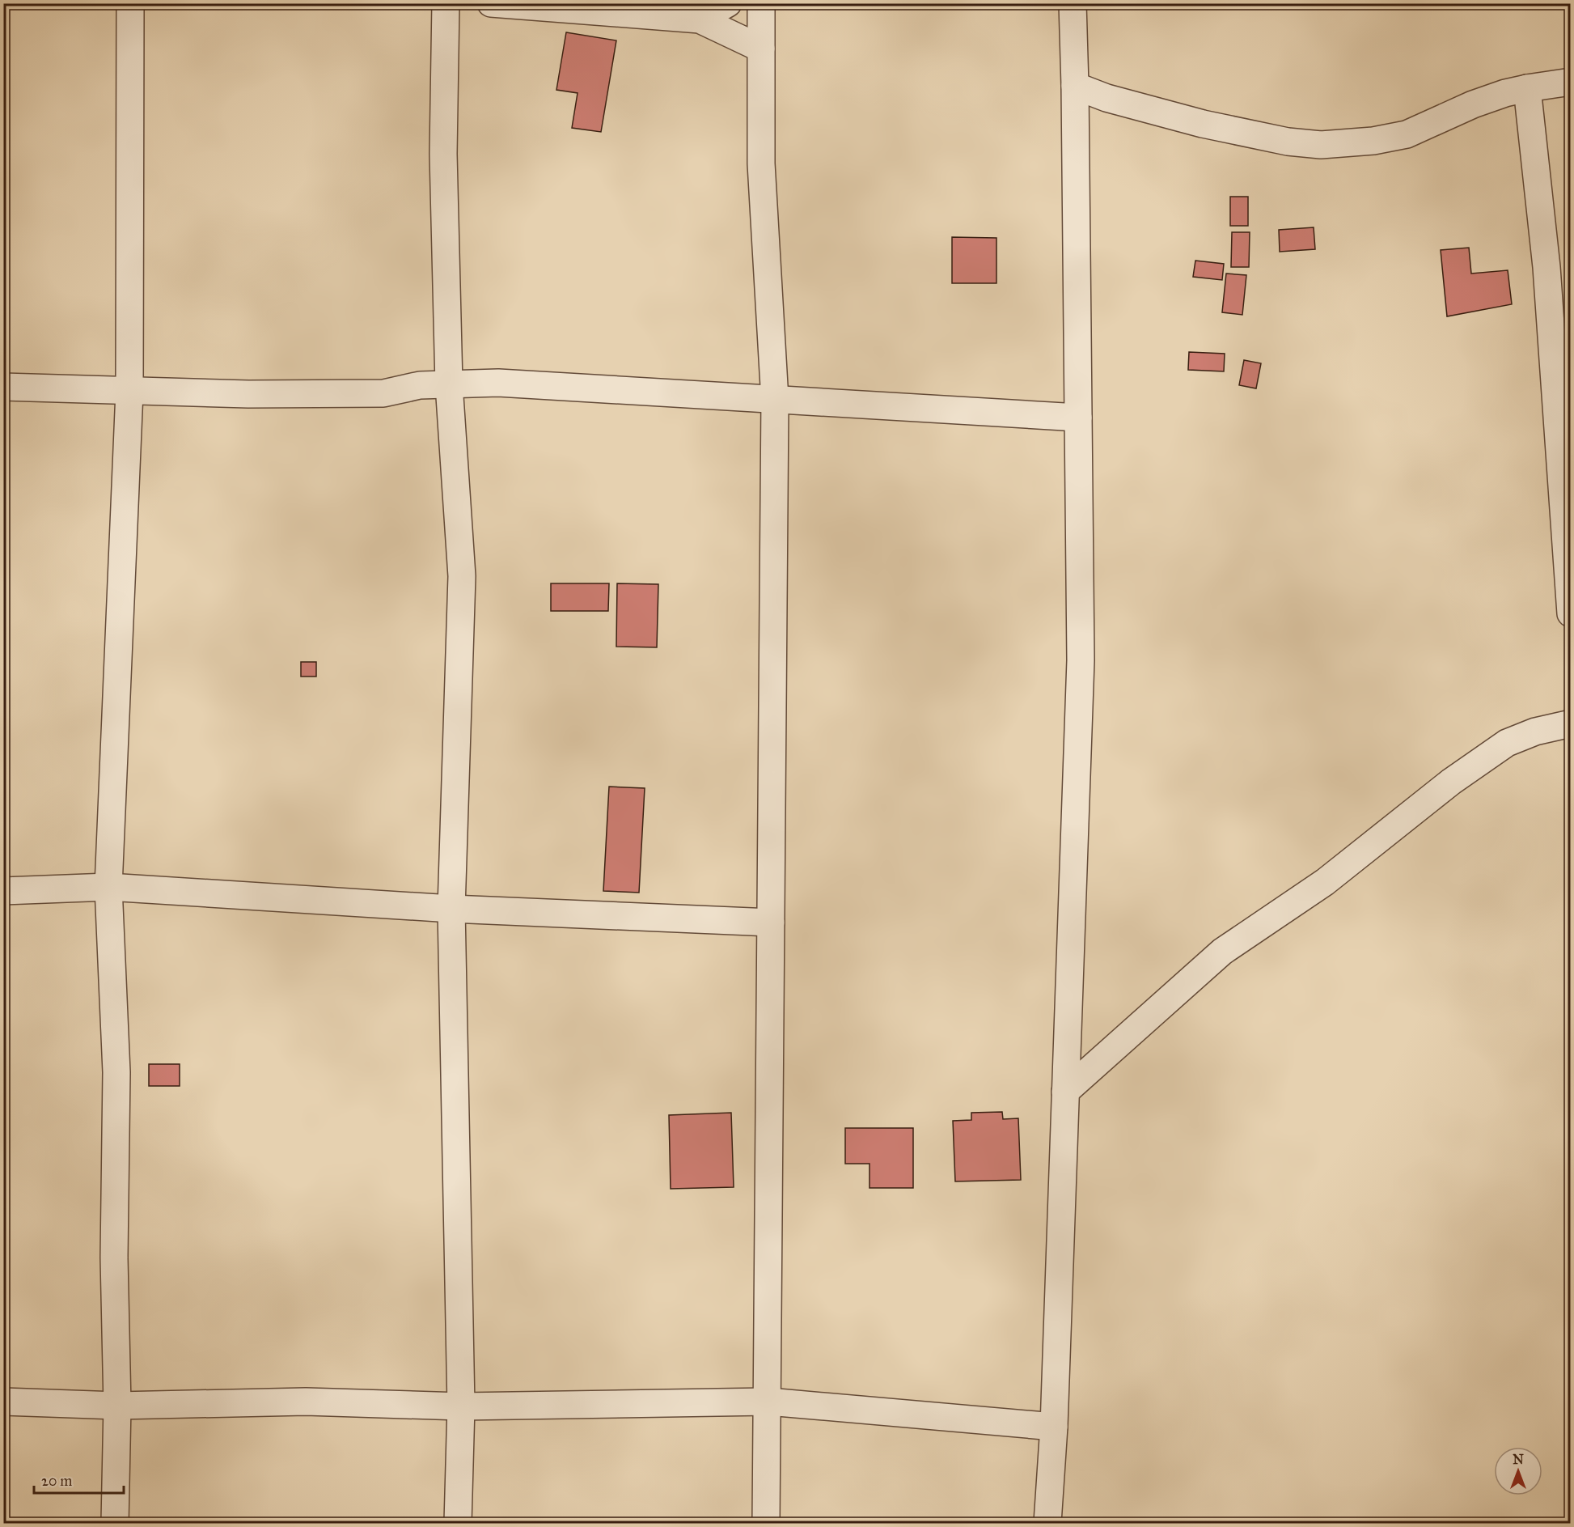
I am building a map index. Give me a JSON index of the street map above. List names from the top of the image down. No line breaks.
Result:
{"scale_bar":"20 m","north":"top"}
